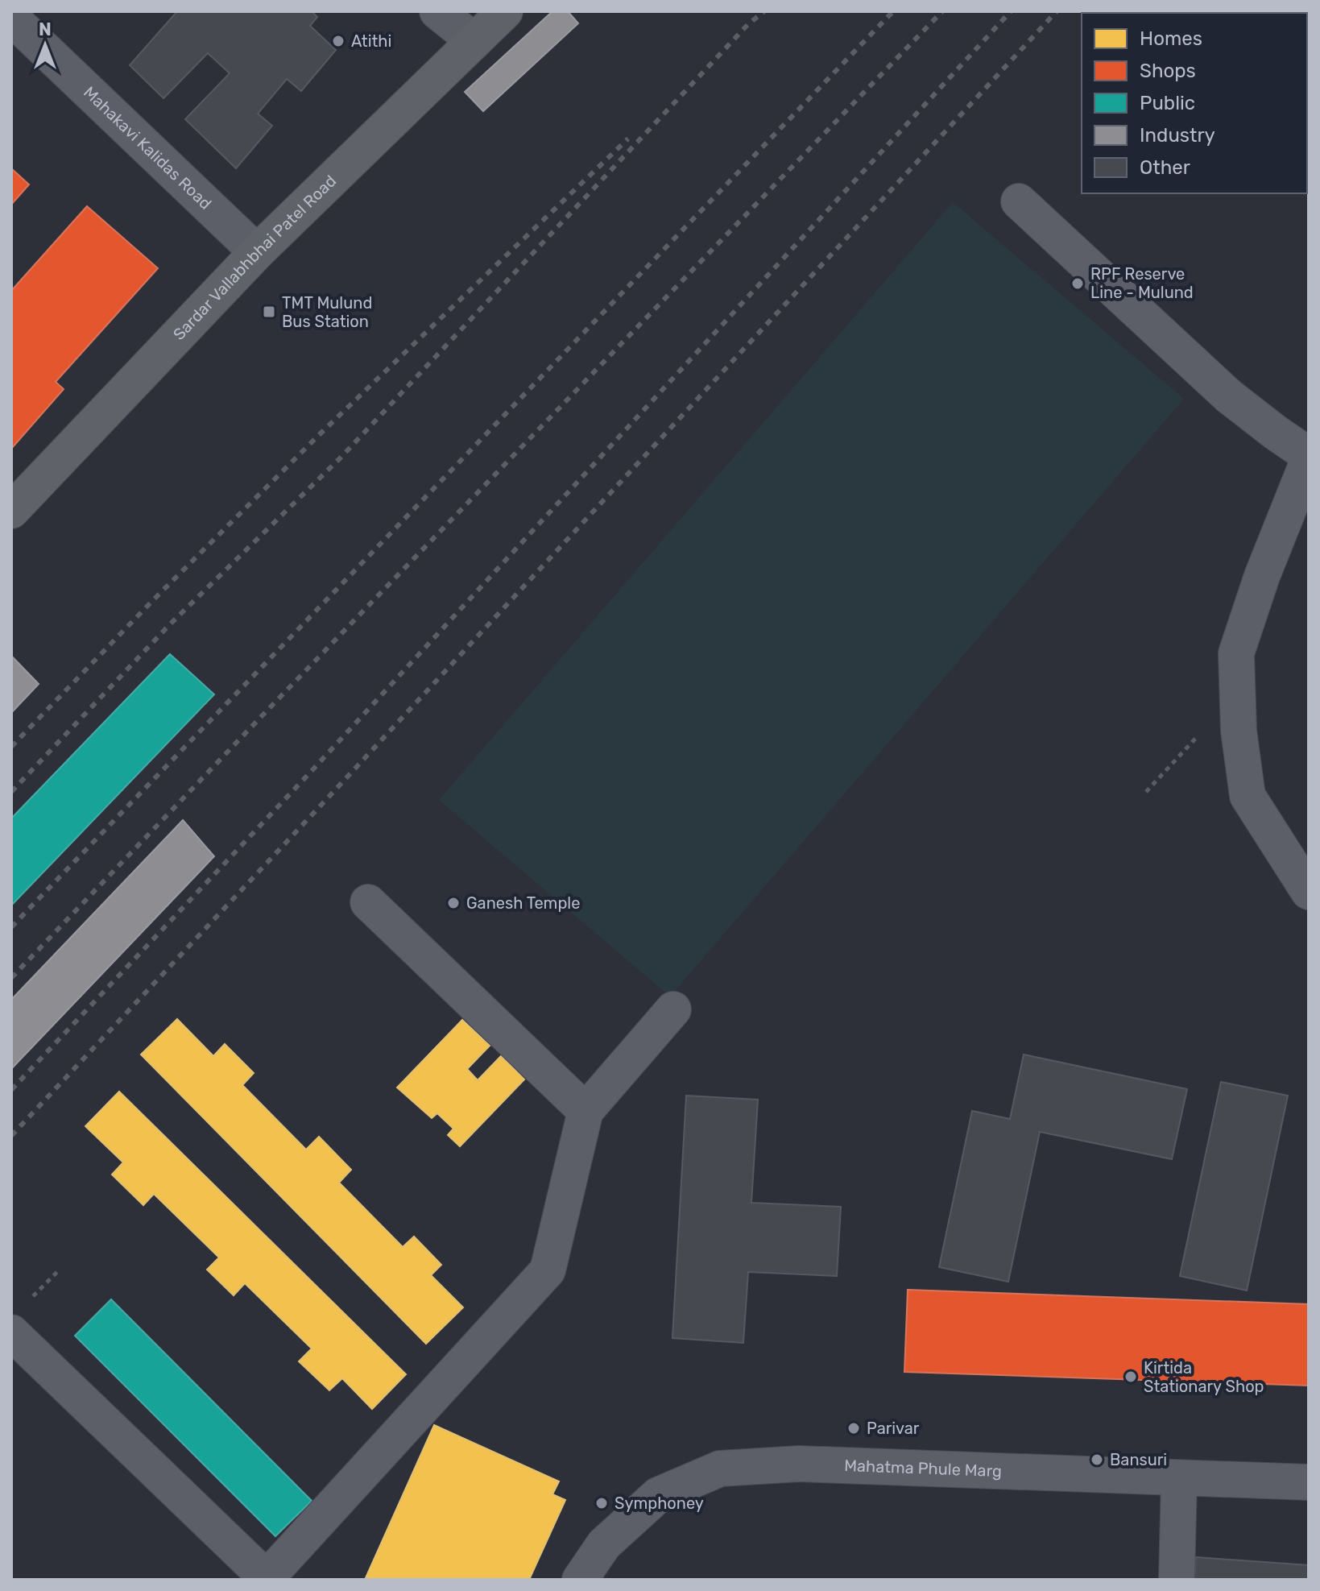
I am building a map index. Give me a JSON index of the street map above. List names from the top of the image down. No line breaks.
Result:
{"streets":{"main road":["Sardar Vallabhbhai Patel Road"],"street":["Mahakavi Kalidas Road","Mahatma Phule Marg"]},"crossings":[["Mahakavi Kalidas Road","Sardar Vallabhbhai Patel Road"]],"places":{"other":["Atithi","RPF Reserve Line - Mulund","Ganesh Temple","Kirtida Stationary Shop","Parivar","Bansuri","Symphoney"],"transit":["TMT Mulund Bus Station"]},"legend":["Homes","Shops","Public","Industry","Other"],"north":"top"}
